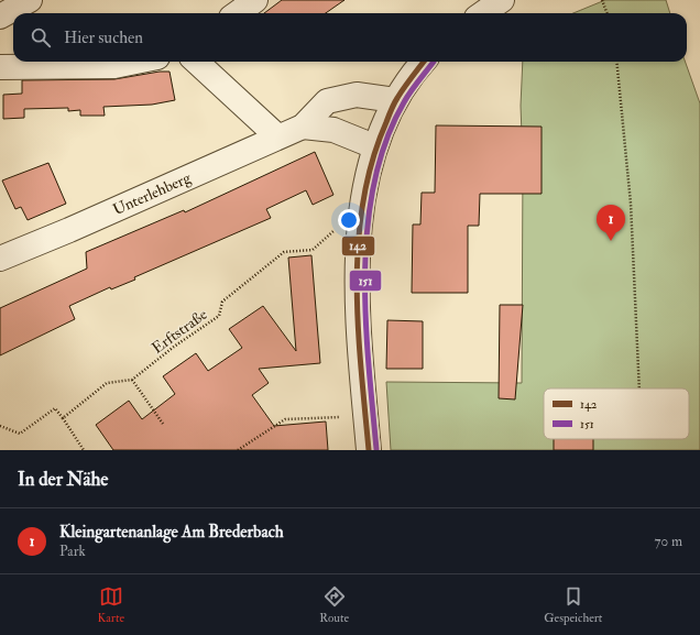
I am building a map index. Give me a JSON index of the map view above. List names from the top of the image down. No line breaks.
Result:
{"streets":{"street":["Unterlehberg"],"path":["Erftstraße"]},"lines":["transit line 142","transit line 151"],"legend":["142","151"],"page":{"search":"Hier suchen","pins":"1","heading":"In der Nähe","list":[{"mark":"1","name":"Kleingartenanlage Am Brederbach","note":"Park","value":"70 m"}],"nav":["Karte","Route","Gespeichert"]}}
